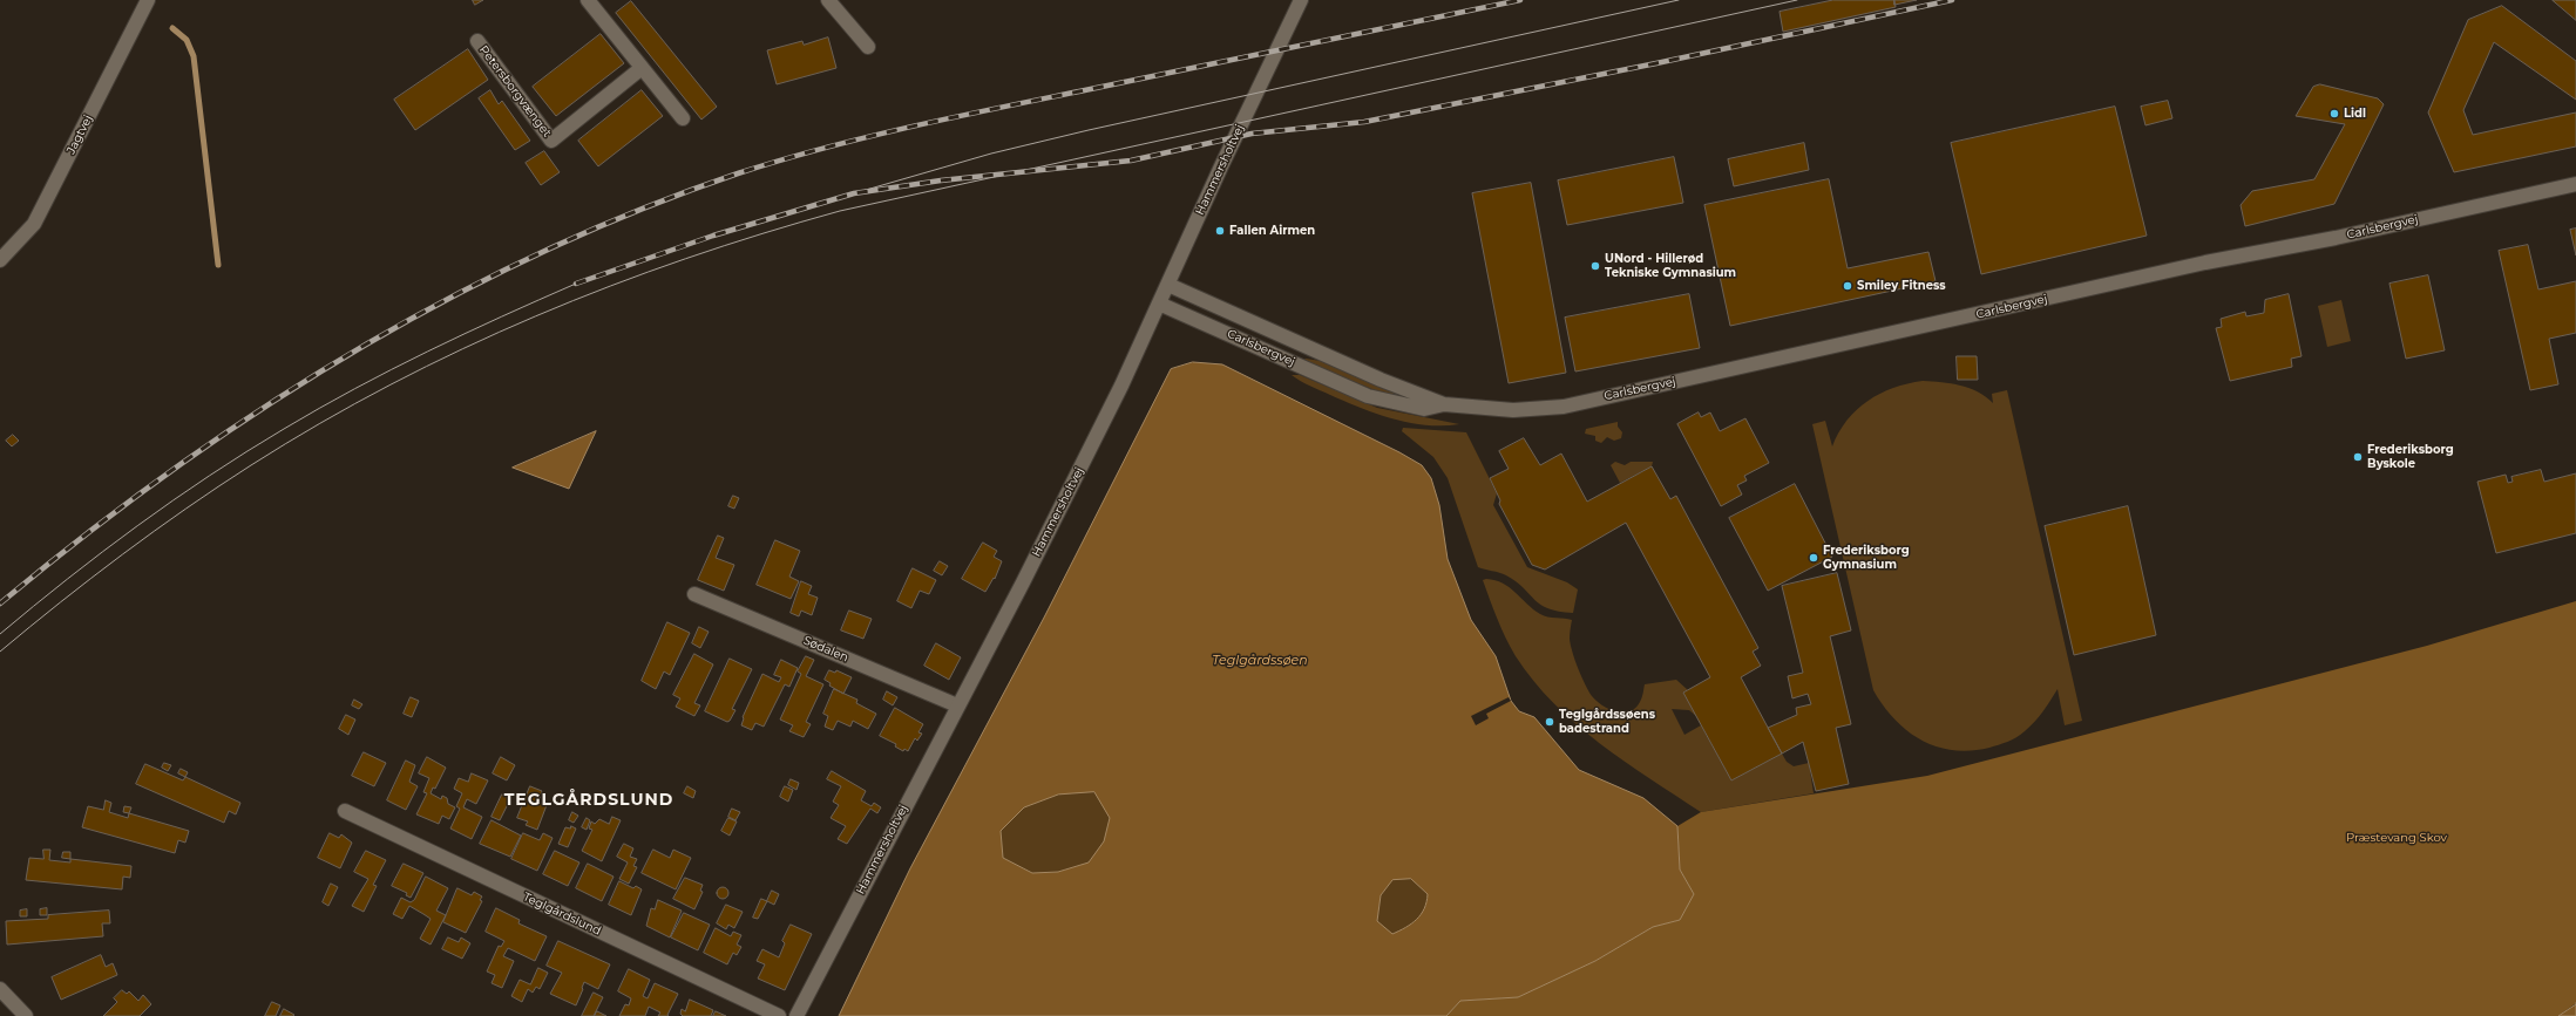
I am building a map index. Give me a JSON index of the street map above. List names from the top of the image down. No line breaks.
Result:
{"streets":{"street":["Petersborgvænget","Jagtvej","Hammersholtvej","Carlsbergvej","Sødalen","Teglgårdslund"]},"crossings":[["Hammersholtvej","Carlsbergvej"],["Hammersholtvej","Sødalen"]],"districts":["TEGLGÅRDSLUND"],"water":["Teglgårdssøen"],"parks":["Præstevang Skov"],"places":["Lidl","Fallen Airmen","UNord - Hillerød Tekniske Gymnasium","Smiley Fitness","Frederiksborg Byskole","Frederiksborg Gymnasium","Teglgårdssøens badestrand"]}
